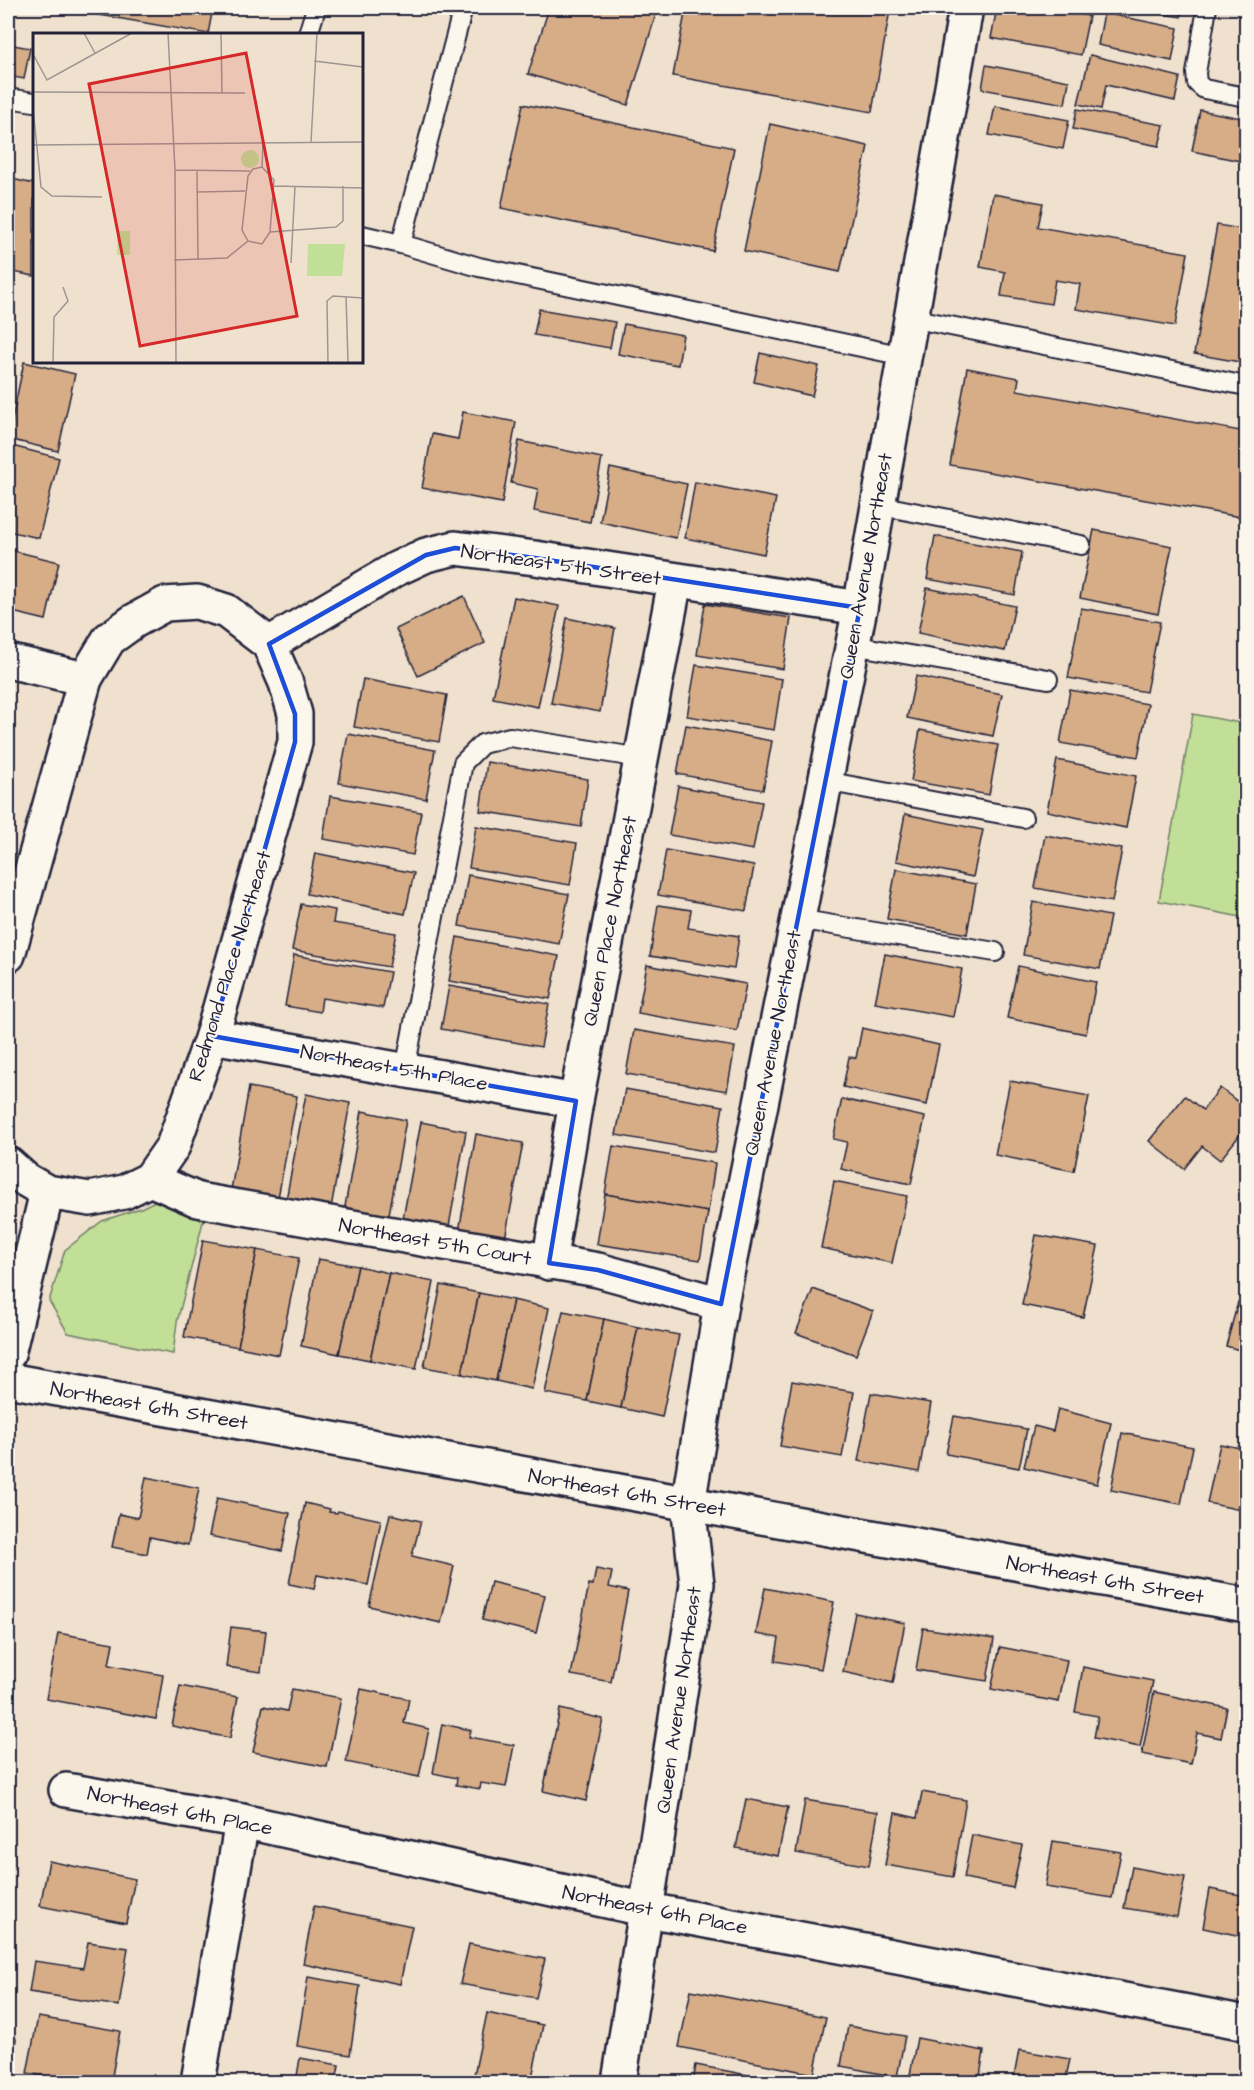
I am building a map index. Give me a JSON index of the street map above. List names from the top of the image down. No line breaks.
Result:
{"streets":{"street":["Northeast 5th Street","Queen Avenue Northeast","Queen Place Northeast","Redmond Place Northeast","Northeast 5th Place","Northeast 5th Court","Northeast 6th Street","Northeast 6th Place"]},"crossings":[["Northeast 5th Street","Queen Avenue Northeast"],["Northeast 5th Street","Queen Place Northeast"],["Northeast 5th Street","Redmond Place Northeast"],["Queen Avenue Northeast","Northeast 5th Court"],["Queen Avenue Northeast","Northeast 6th Street"],["Queen Avenue Northeast","Northeast 6th Place"],["Queen Place Northeast","Northeast 5th Place"],["Queen Place Northeast","Northeast 5th Court"],["Redmond Place Northeast","Northeast 5th Place"],["Redmond Place Northeast","Northeast 5th Court"]]}
